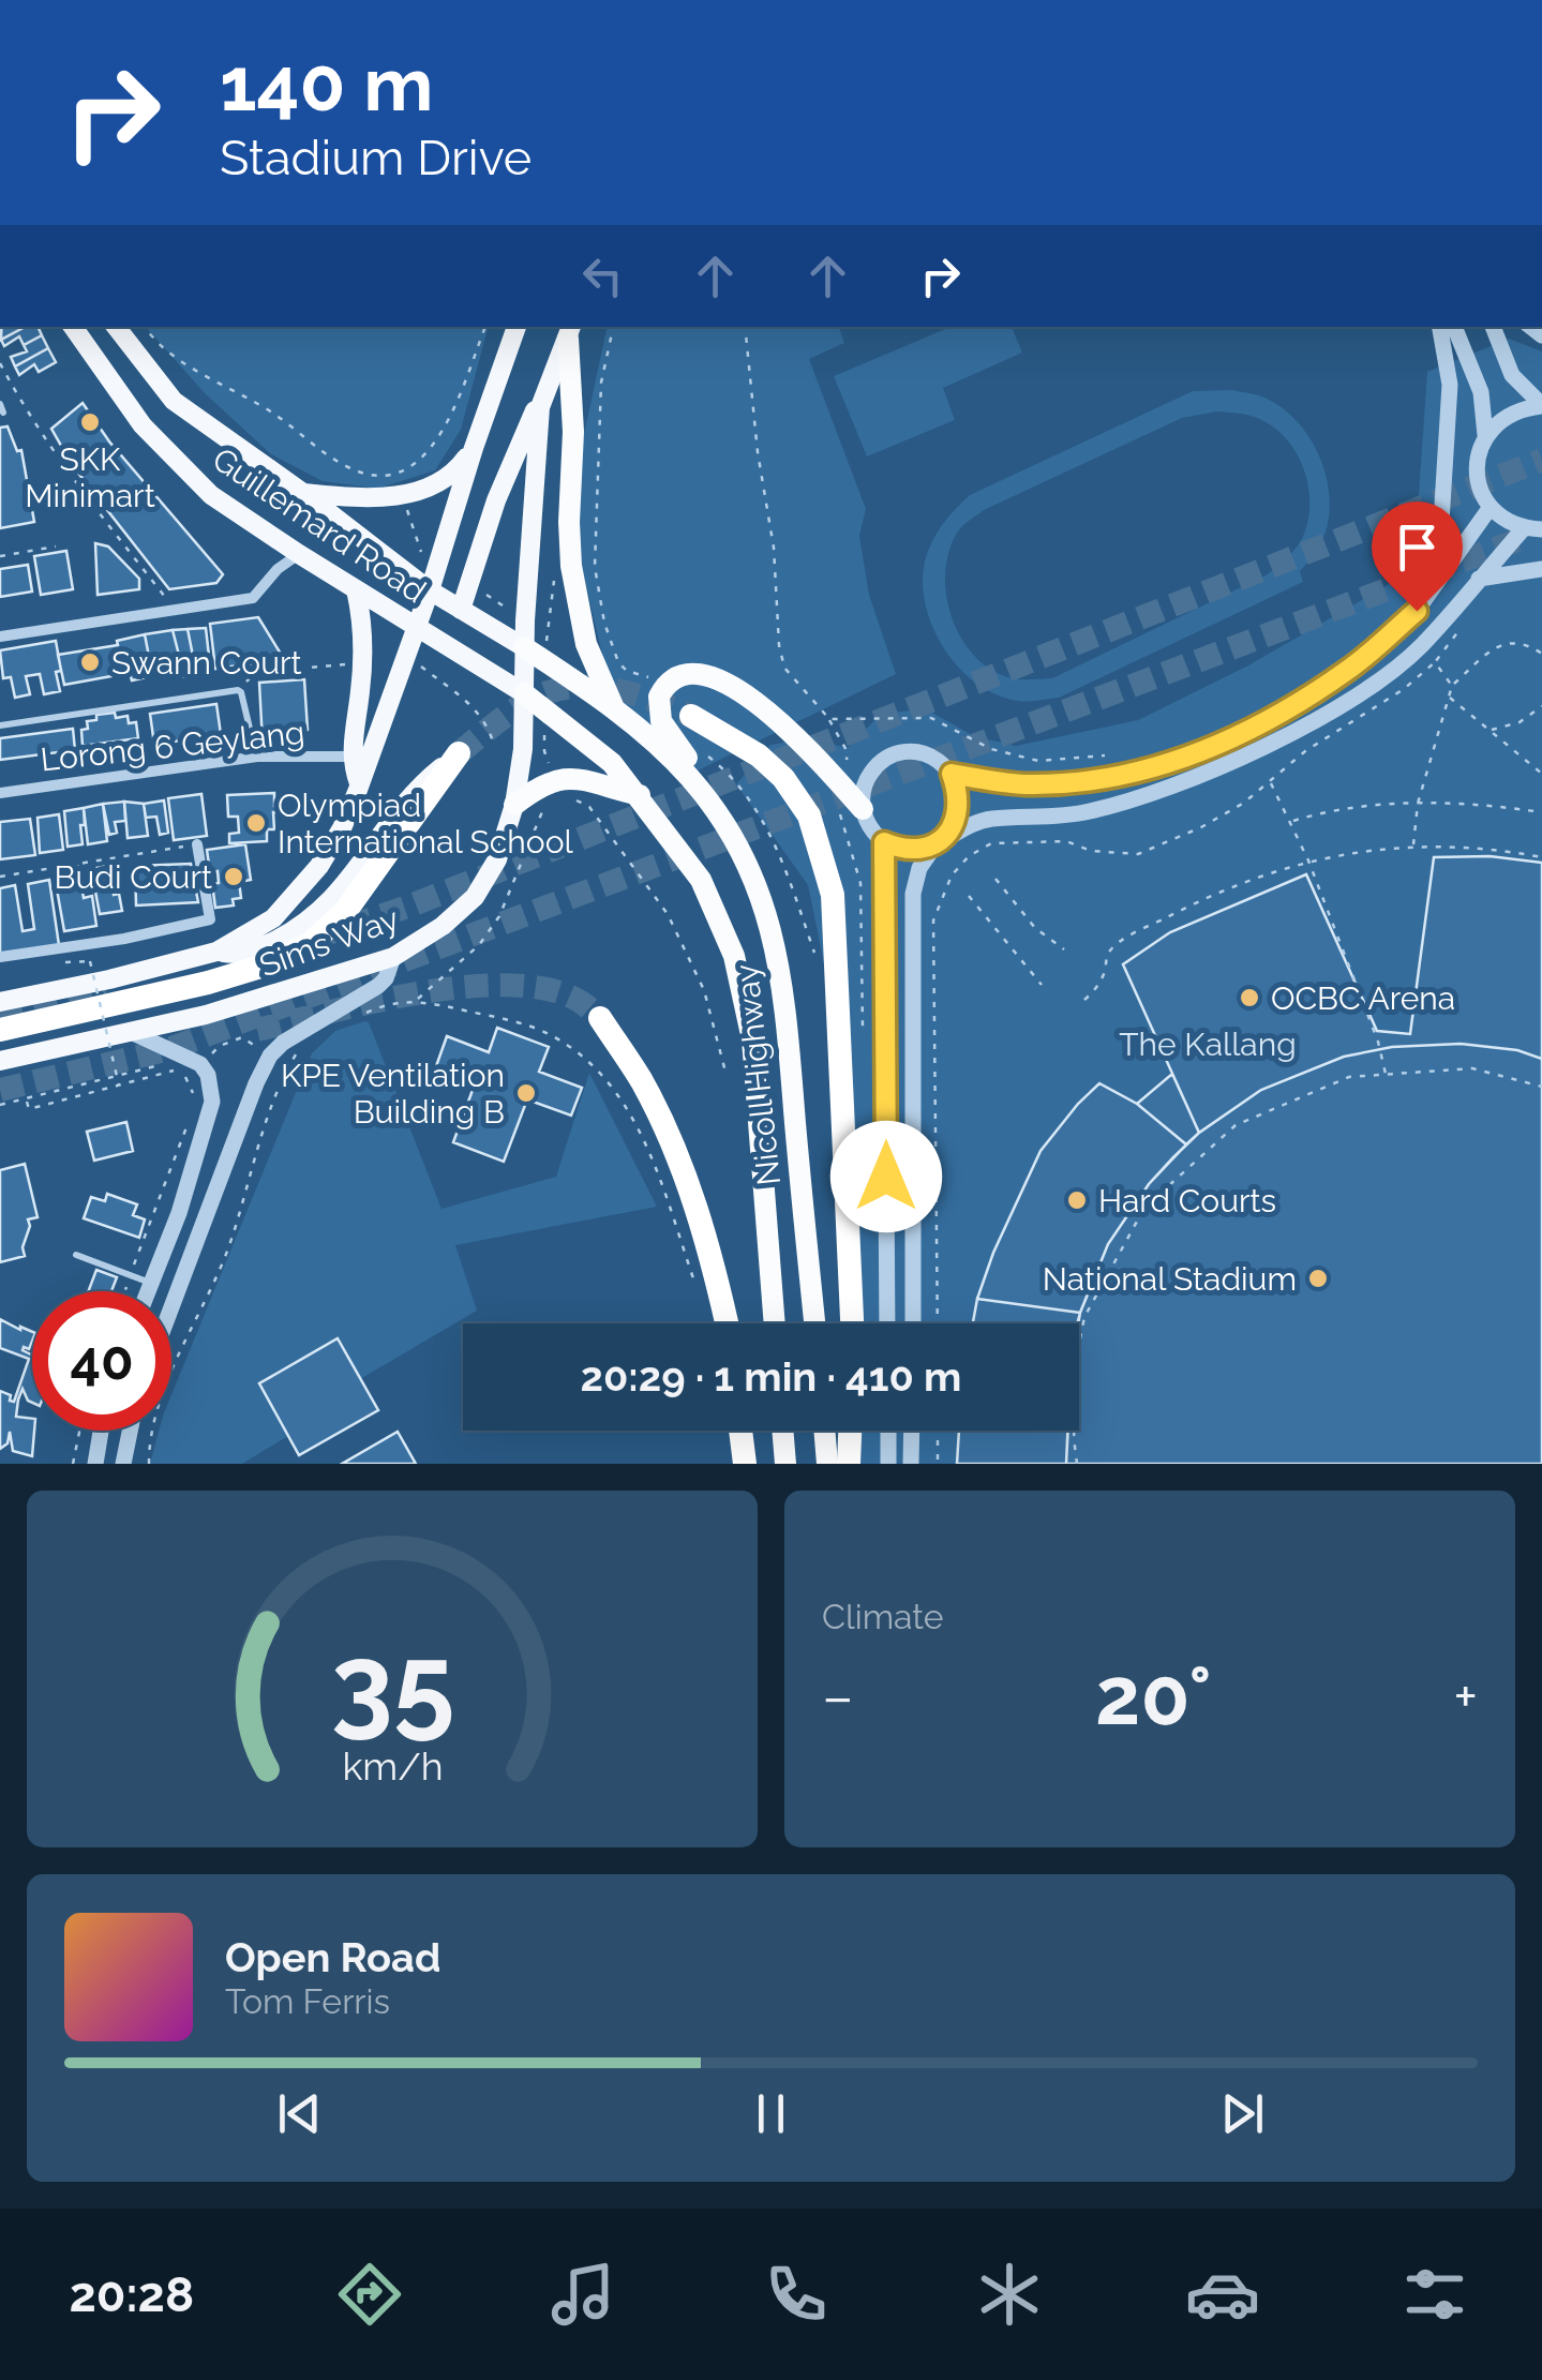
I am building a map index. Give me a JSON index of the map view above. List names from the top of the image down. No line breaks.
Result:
{"streets":{"highway":["Nicoll Highway"],"main road":["Guillemard Road","Sims Way"],"street":["Lorong 6 Geylang"]},"crossings":[["Guillemard Road","Sims Way"],["Guillemard Road","Nicoll Highway"],["Sims Way","Nicoll Highway"]],"parks":["The Kallang"],"places":["SKK Minimart","Swann Court","Olympiad International School","Budi Court","OCBC Arena","KPE Ventilation Building B","Hard Courts","National Stadium"],"page":{"turn":["140 m","Stadium Drive"],"limit":"40","trip":"20:29 · 1 min · 410 m","tile":"Climate","heat":["−","20°","+"],"song":["Open Road","Tom Ferris"],"tabs":"20:28","gauge":["35","km/h"]}}
